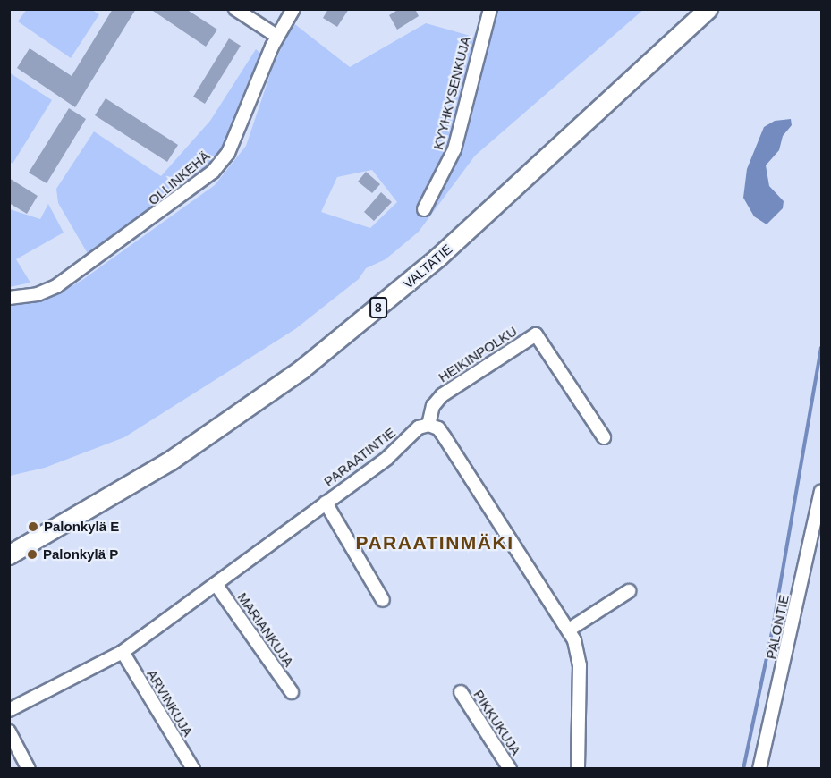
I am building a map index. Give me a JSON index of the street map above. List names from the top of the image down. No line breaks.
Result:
{"streets":{"highway":["VALTATIE","8"],"street":["KYYHKYSENKUJA","OLLINKEHÄ","HEIKINPOLKU","PARAATINTIE","PALONTIE","MARIANKUJA","ARVINKUJA","PIKKUKUJA"]},"crossings":[["HEIKINPOLKU","PARAATINTIE"],["PARAATINTIE","MARIANKUJA"],["PARAATINTIE","ARVINKUJA"]],"districts":["PARAATINMÄKI"],"places":["Palonkylä E","Palonkylä P"]}
